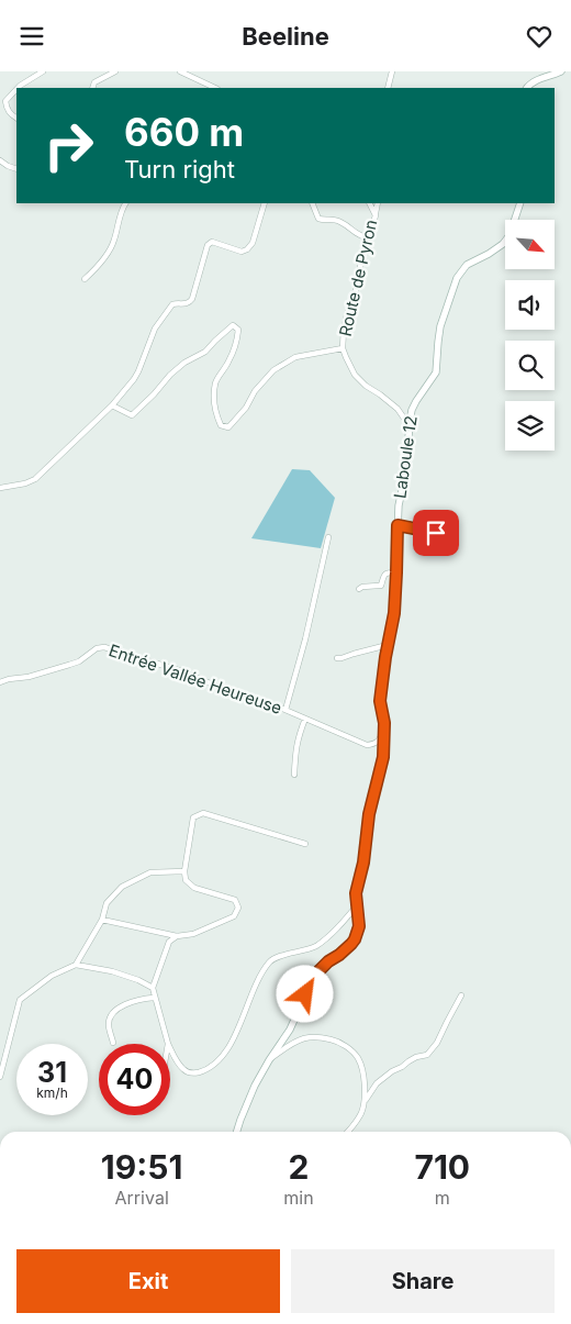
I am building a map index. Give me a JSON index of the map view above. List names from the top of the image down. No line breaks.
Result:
{"streets":{"street":["Route de Pyron","Laboule 12","Entrée Vallée Heureuse"]},"crossings":[["Route de Pyron","Laboule 12"],["Laboule 12","Entrée Vallée Heureuse"]],"north":"bottom right","page":{"header":"Beeline","turn":["660 m","Turn right"],"speed":"31 km/h","limit":"40","eta":["19:51","Arrival","2","min","710","m"],"buttons":["Exit","Share"]}}
